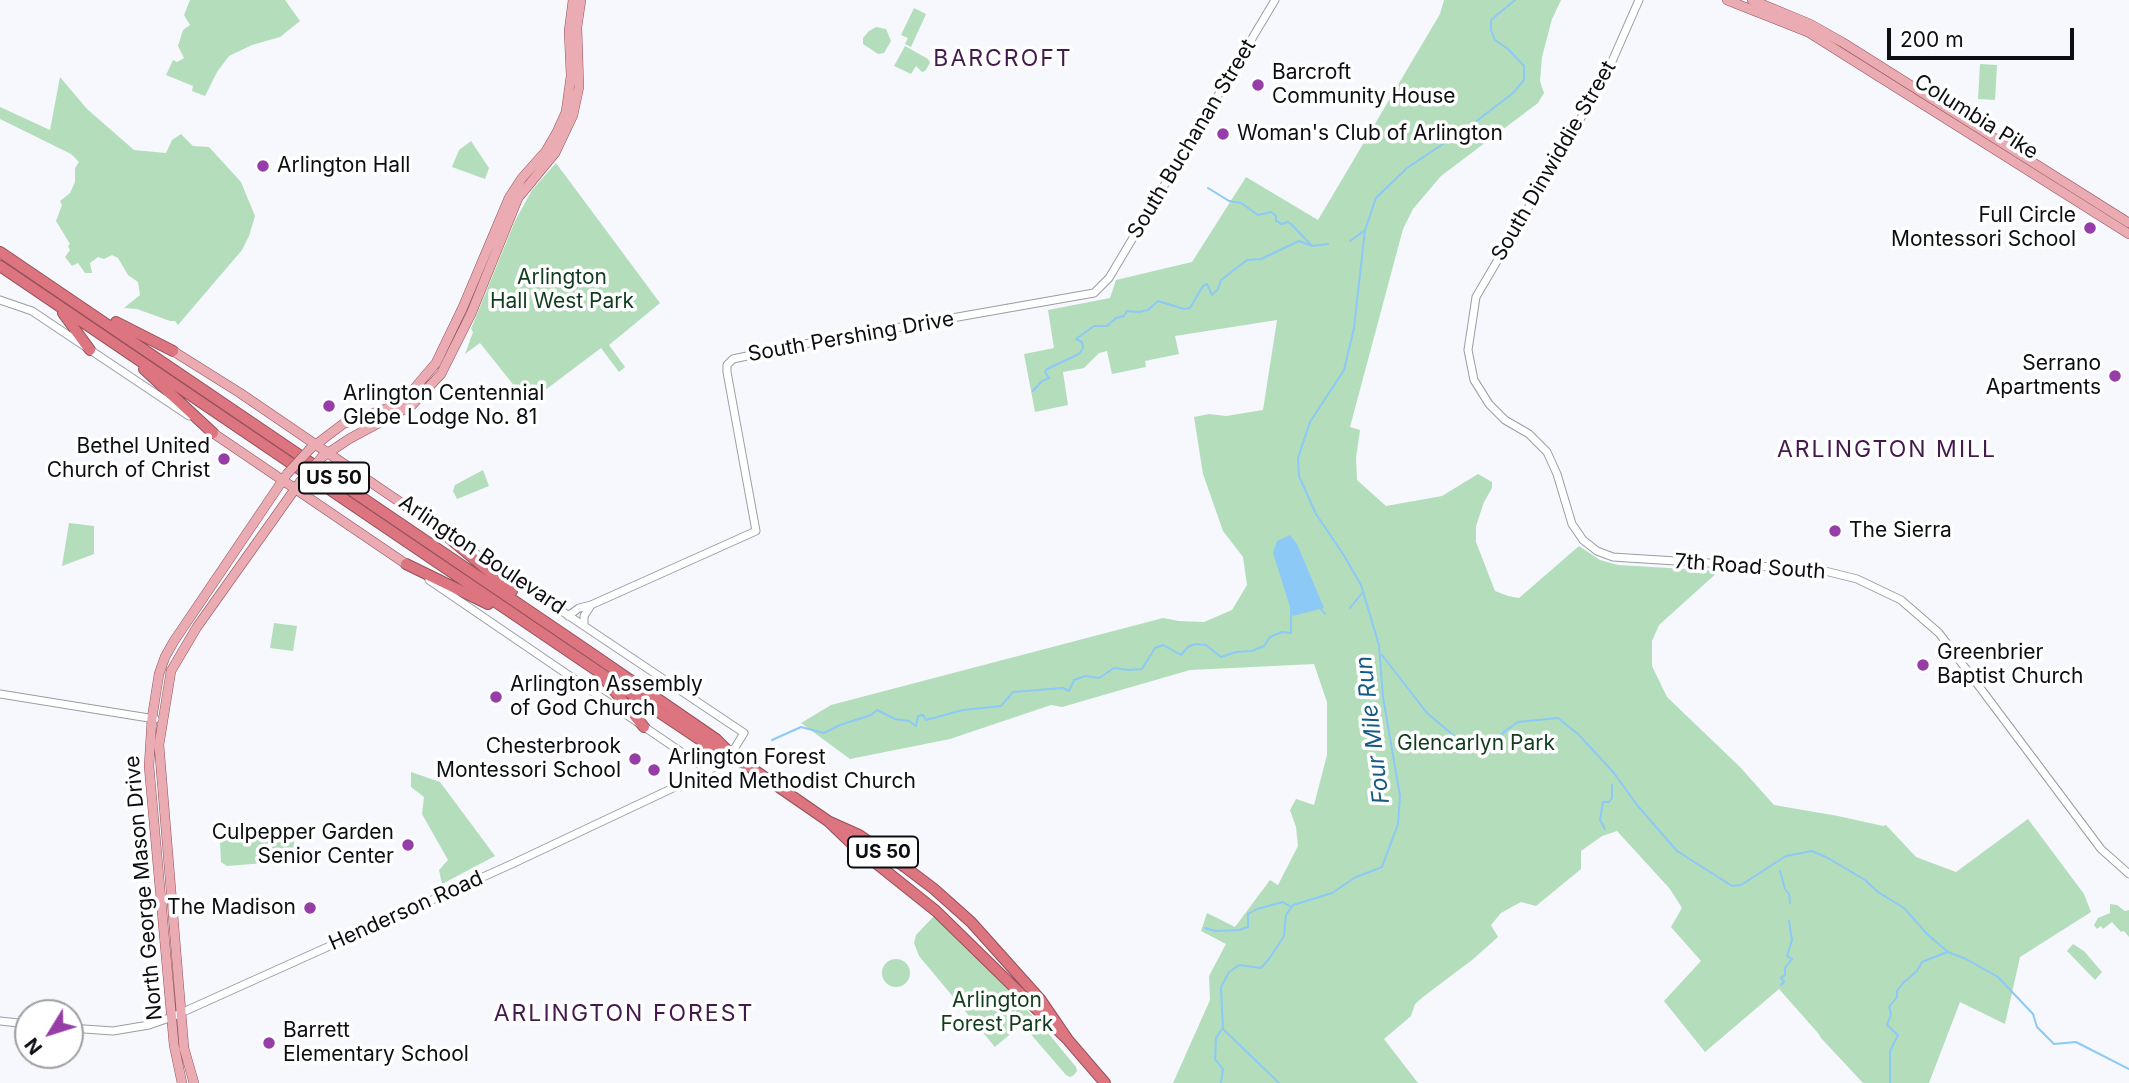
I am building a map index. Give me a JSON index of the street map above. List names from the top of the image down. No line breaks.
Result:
{"streets":{"highway":["US 50","Arlington Boulevard"],"main road":["Columbia Pike","North George Mason Drive"],"street":["South Buchanan Street","South Dinwiddie Street","South Pershing Drive","7th Road South","Henderson Road"]},"crossings":[["South Buchanan Street","South Pershing Drive"],["South Dinwiddie Street","7th Road South"],["Arlington Boulevard","Henderson Road"],["North George Mason Drive","Henderson Road"]],"districts":["BARCROFT","ARLINGTON MILL","ARLINGTON FOREST"],"water":["Four Mile Run"],"parks":["Arlington Hall West Park","Glencarlyn Park","Arlington Forest Park"],"places":["Barcroft Community House","Woman's Club of Arlington","Arlington Hall","Full Circle Montessori School","Serrano Apartments","Arlington Centennial Glebe Lodge No. 81","Bethel United Church of Christ","The Sierra","Greenbrier Baptist Church","Arlington Assembly of God Church","Chesterbrook Montessori School","Arlington Forest United Methodist Church","Culpepper Garden Senior Center","The Madison","Barrett Elementary School"],"scale_bar":"200 m","north":"bottom left"}
